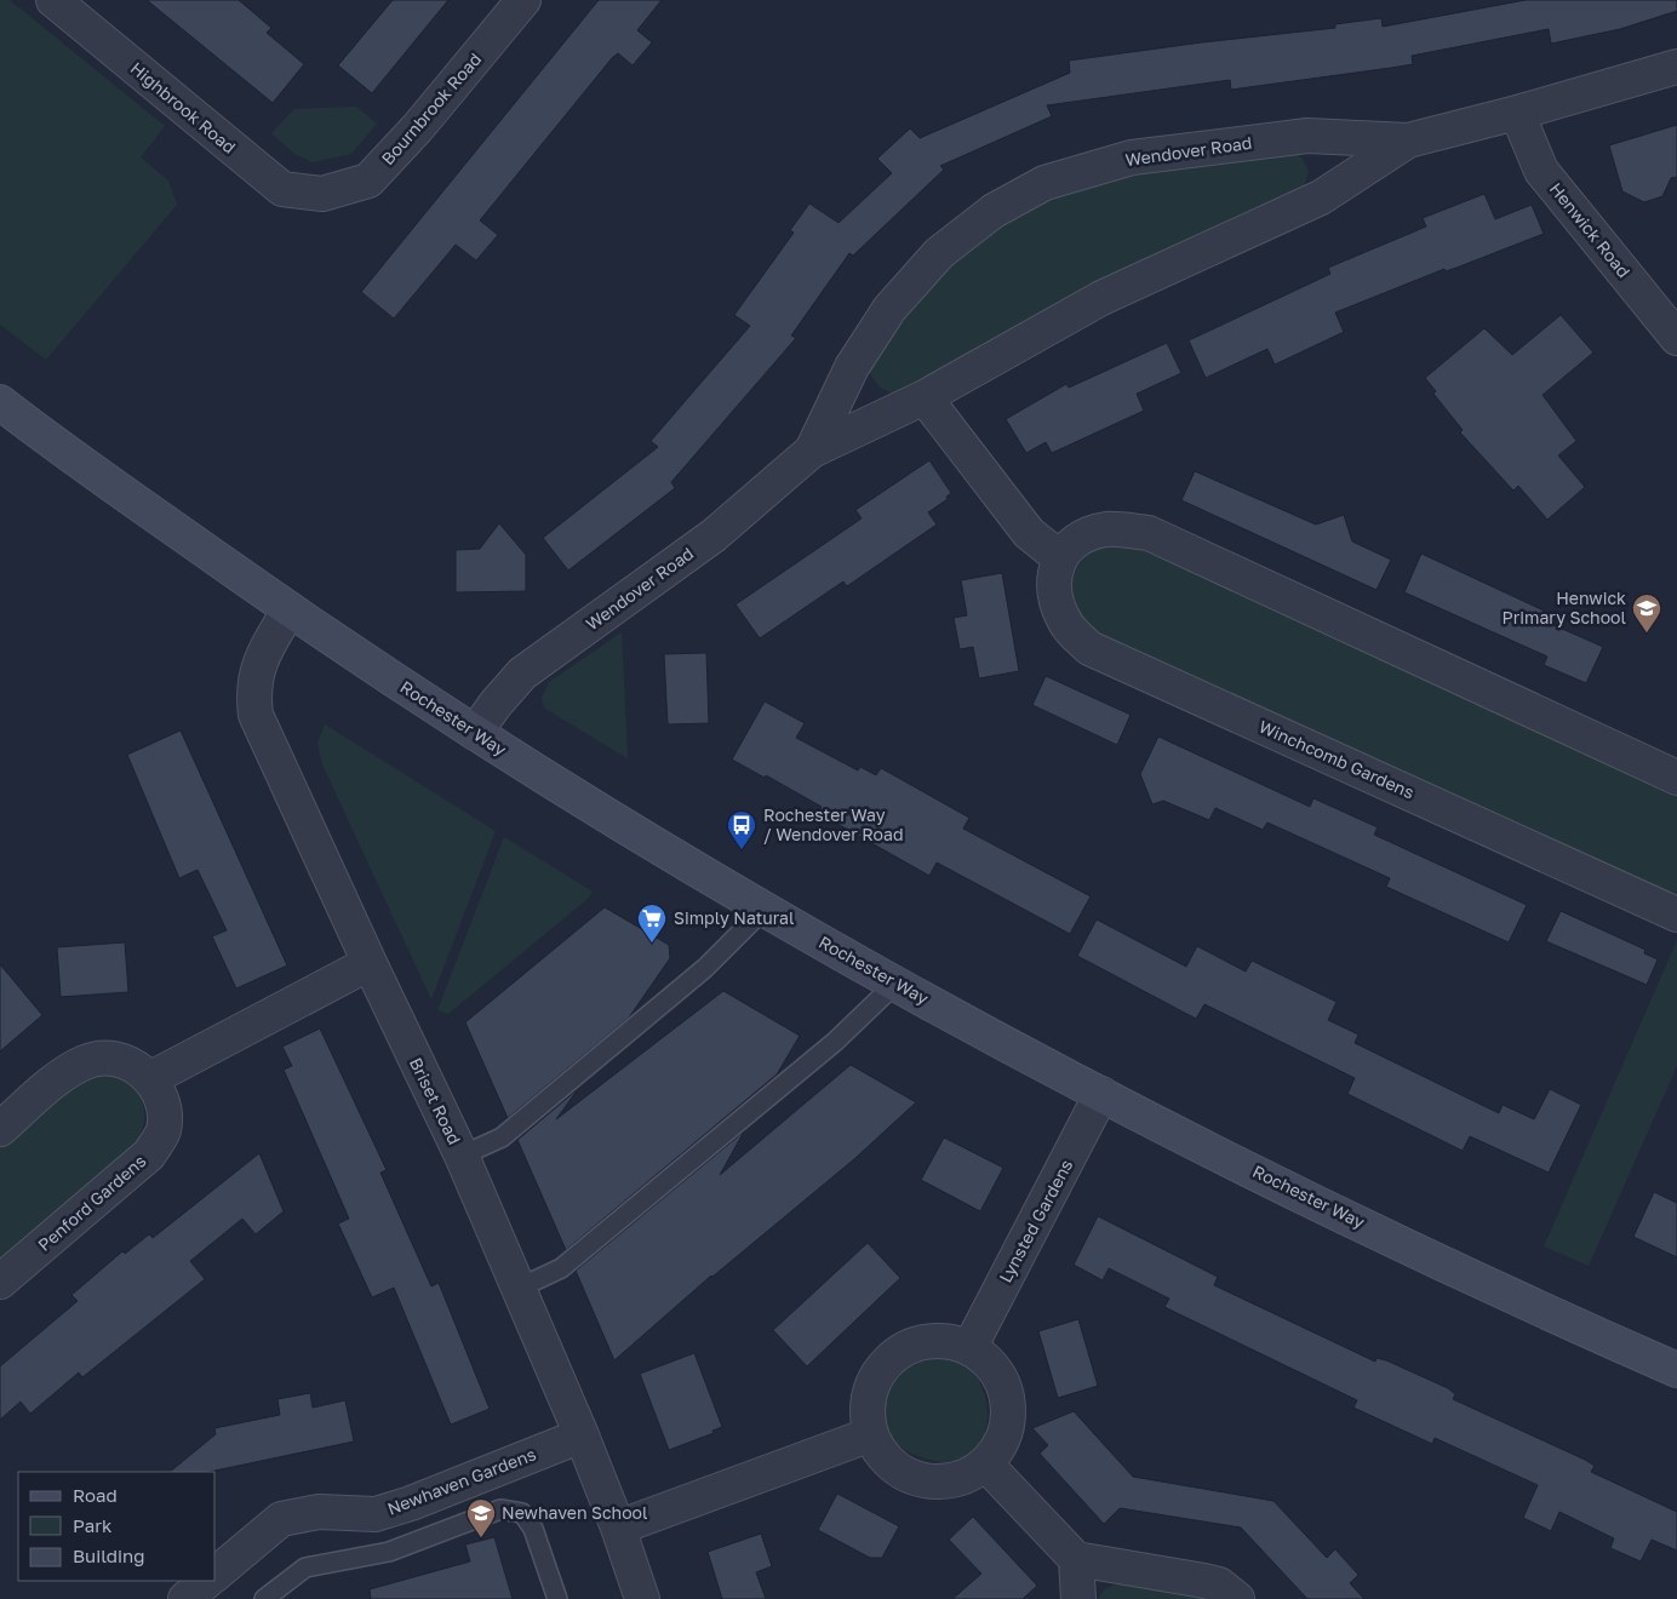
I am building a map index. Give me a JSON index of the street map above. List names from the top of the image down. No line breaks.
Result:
{"streets":{"street":["Highbrook Road","Bournbrook Road","Wendover Road","Henwick Road","Rochester Way","Winchcomb Gardens","Briset Road","Penford Gardens","Lynsted Gardens","Newhaven Gardens"]},"crossings":[["Highbrook Road","Bournbrook Road"],["Wendover Road","Henwick Road"],["Wendover Road","Rochester Way"],["Rochester Way","Briset Road"],["Rochester Way","Lynsted Gardens"],["Briset Road","Newhaven Gardens"]],"places":{"school or university":["Henwick Primary School","Newhaven School"],"bus stop":["Rochester Way / Wendover Road"],"supermarket":["Simply Natural"]},"legend":["Road","Park","Building"]}
